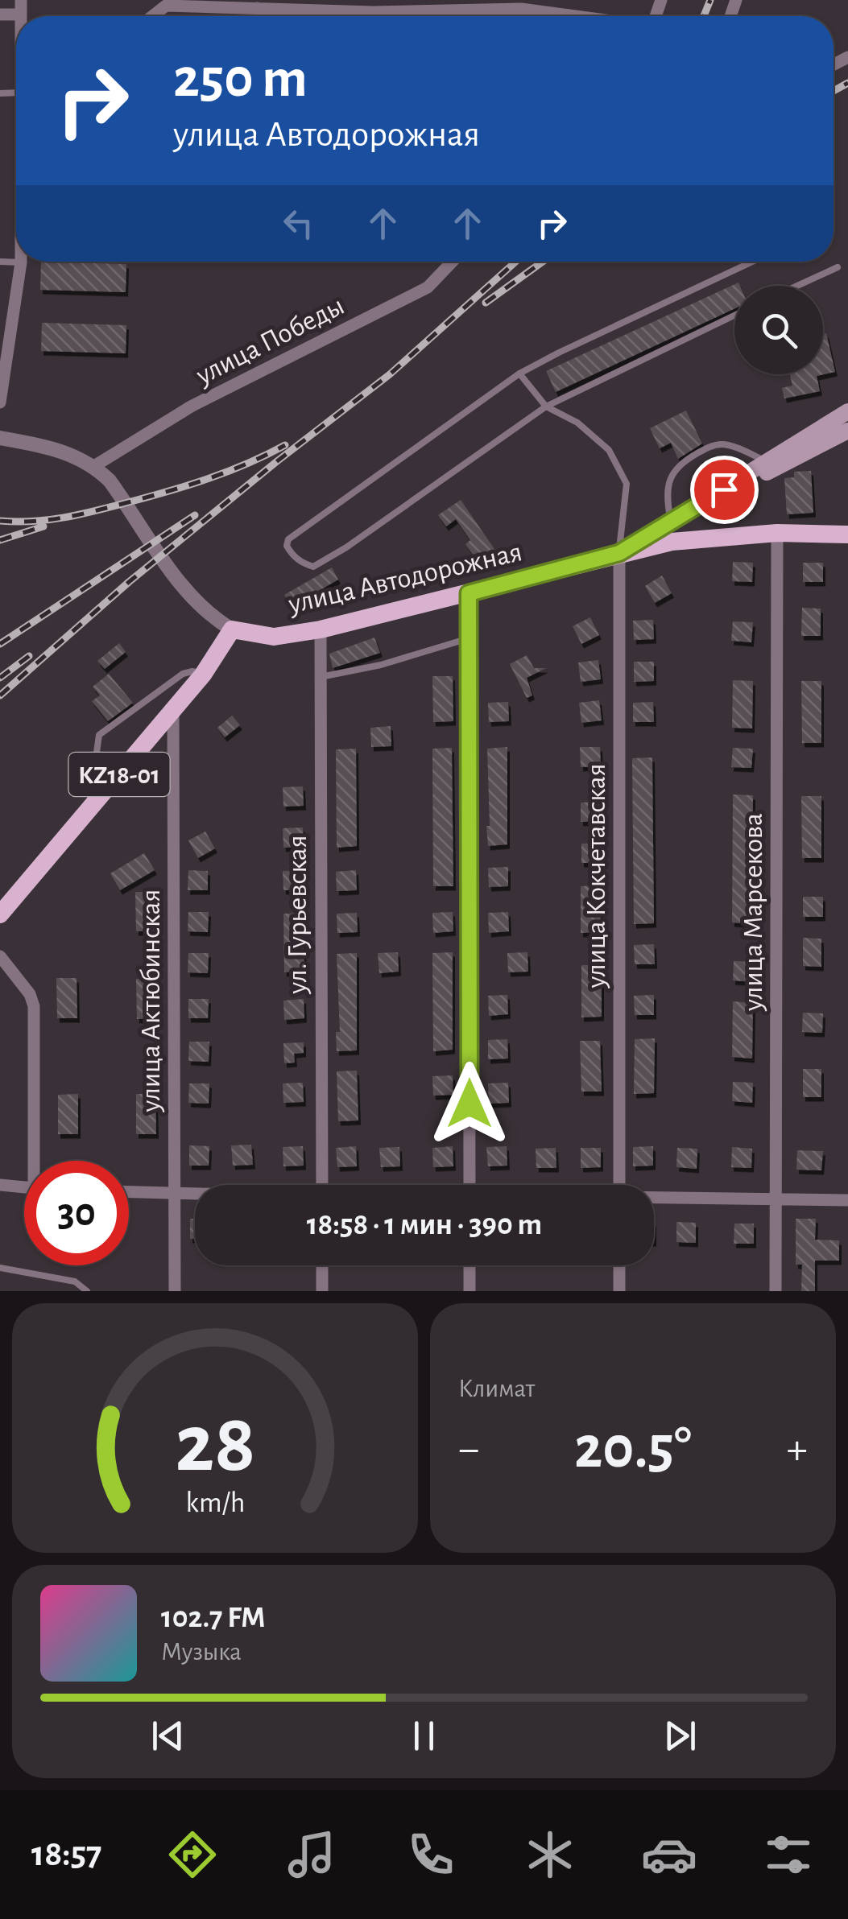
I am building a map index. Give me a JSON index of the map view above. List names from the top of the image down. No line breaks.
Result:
{"streets":{"main road":["улица Автодорожная","KZ18-01"],"street":["улица Победы","улица Кокчетавская","улица Марсекова","ул. Гурьевская","улица Актюбинская"]},"crossings":[["улица Автодорожная","KZ18-01"],["улица Автодорожная","улица Кокчетавская"],["улица Автодорожная","улица Марсекова"],["улица Автодорожная","ул. Гурьевская"],["KZ18-01","улица Актюбинская"]],"page":{"turn":["250 m","улица Автодорожная"],"limit":"30","trip":"18:58 · 1 мин · 390 m","tile":"Климат","heat":["−","20.5°","+"],"song":["102.7 FM","Музыка"],"tabs":"18:57","gauge":["28","km/h"]}}
